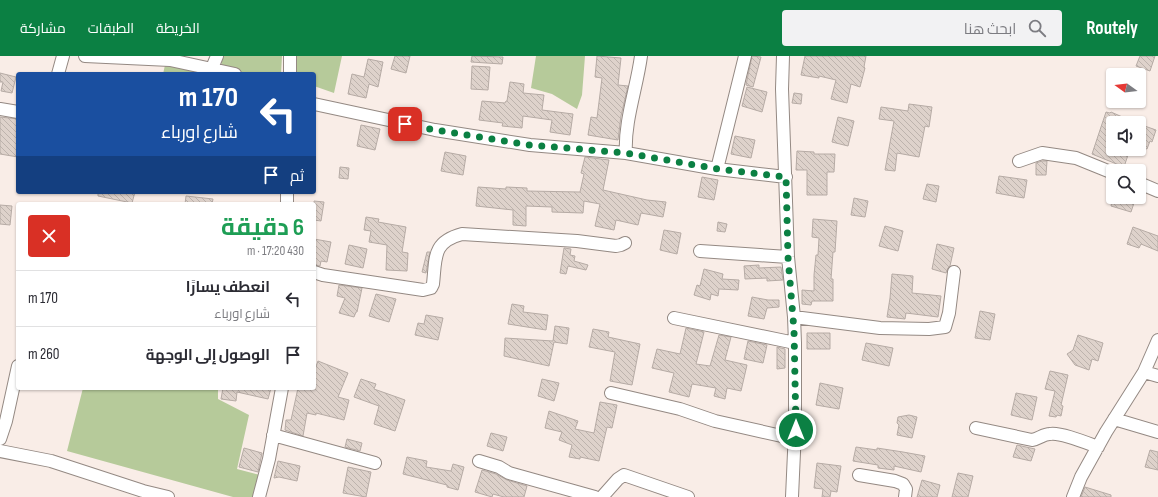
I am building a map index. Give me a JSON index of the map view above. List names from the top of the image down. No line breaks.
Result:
{"north":"left","page":{"header":"Routely","search":"ابحث هنا","nav":["الخريطة","الطبقات","مشاركة"],"turn":["170 m","شارع اورباء"],"then":"ثم","heading":["6 دقيقة","430 m · 17:20"],"list":[{"name":"انعطف يسارًا","note":"شارع اورباء","value":"170 m"},{"name":"الوصول إلى الوجهة","value":"260 m"}]}}
